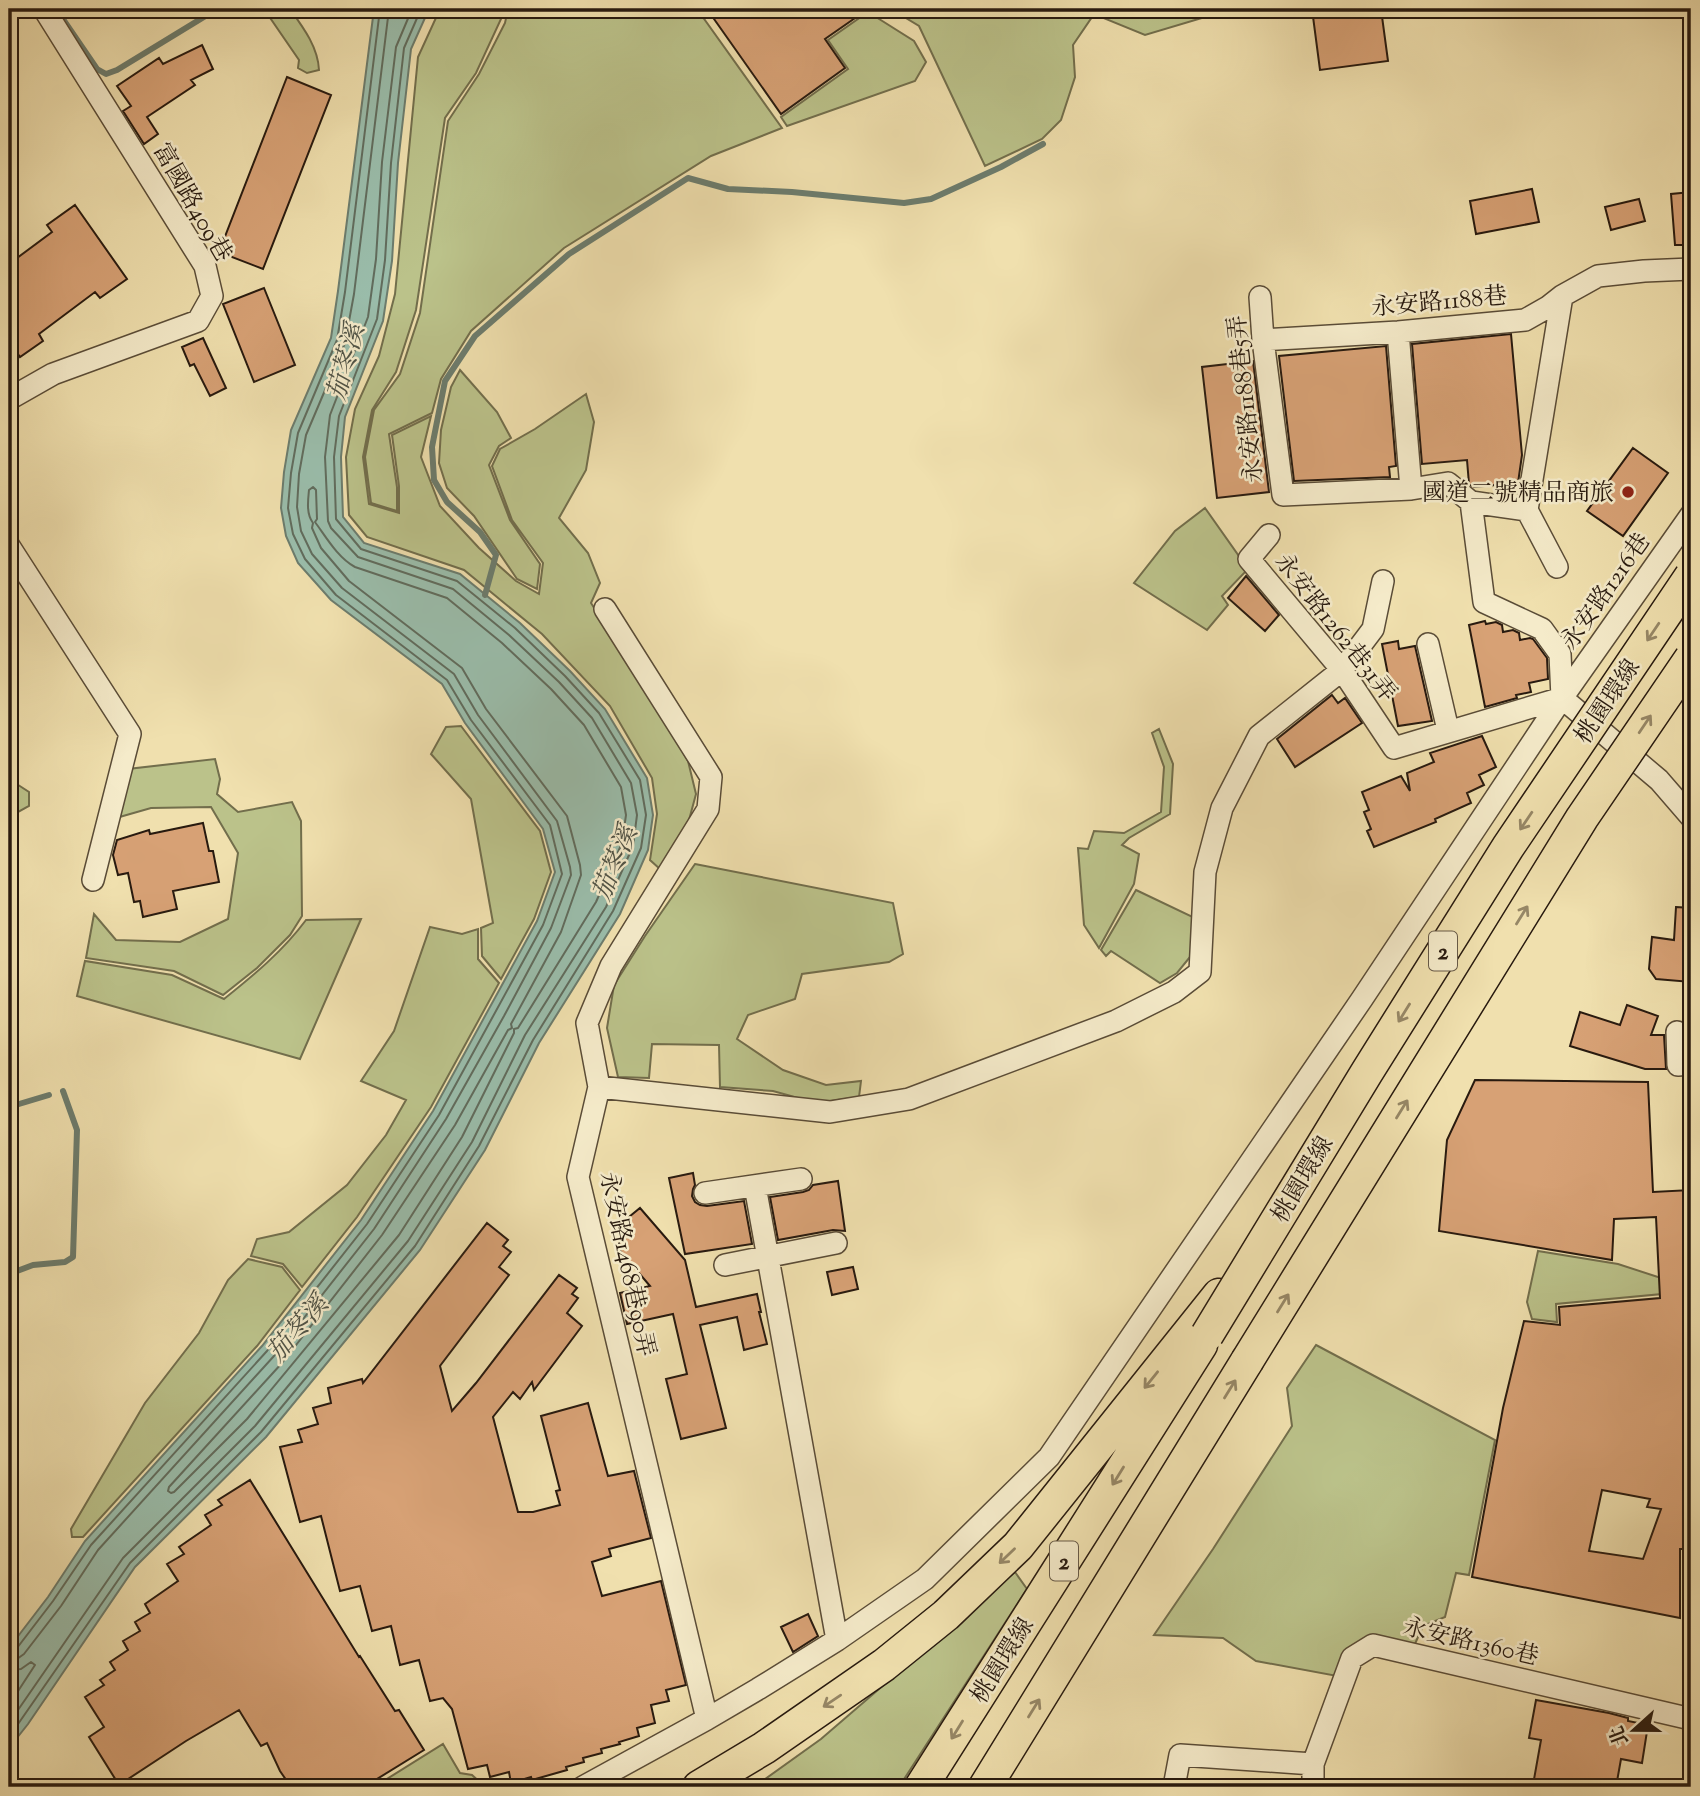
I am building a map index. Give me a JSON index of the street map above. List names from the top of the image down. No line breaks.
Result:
{"streets":{"highway":["桃園環線","2"],"lane":["富國路409巷","永安路1188巷","永安路1188巷5弄","永安路1216巷","永安路1262巷31弄","永安路1468巷90弄","永安路1360巷"]},"crossings":[["永安路1188巷","永安路1188巷5弄"],["永安路1216巷","永安路1262巷31弄"],["永安路1216巷","永安路1468巷90弄"]],"water":["茄苳溪"],"places":["國道二號精品商旅"],"north":"left"}
